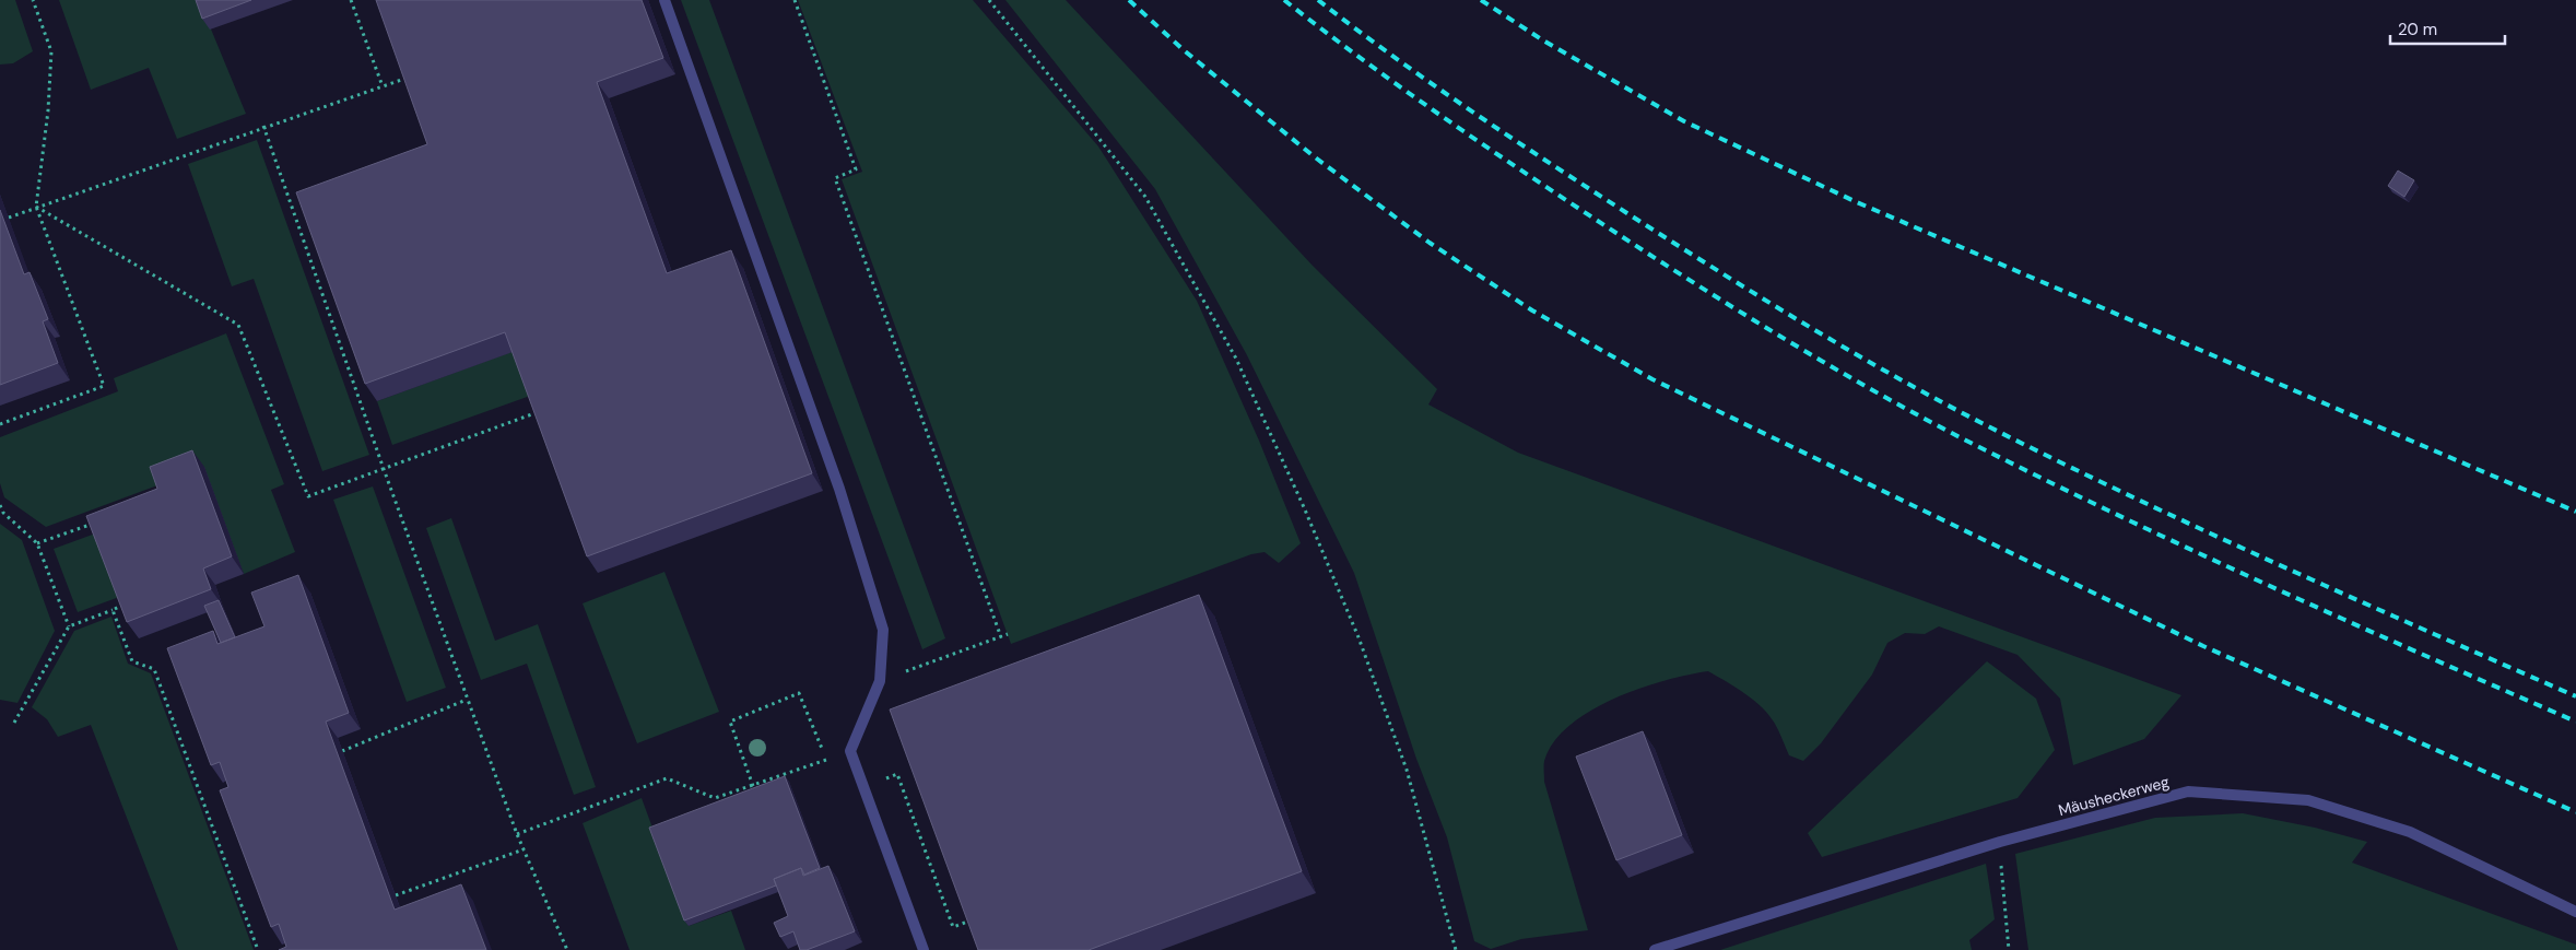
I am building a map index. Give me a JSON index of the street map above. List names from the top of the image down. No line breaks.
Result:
{"streets":{"street":["Mäusheckerweg"]},"scale_bar":"20 m"}
